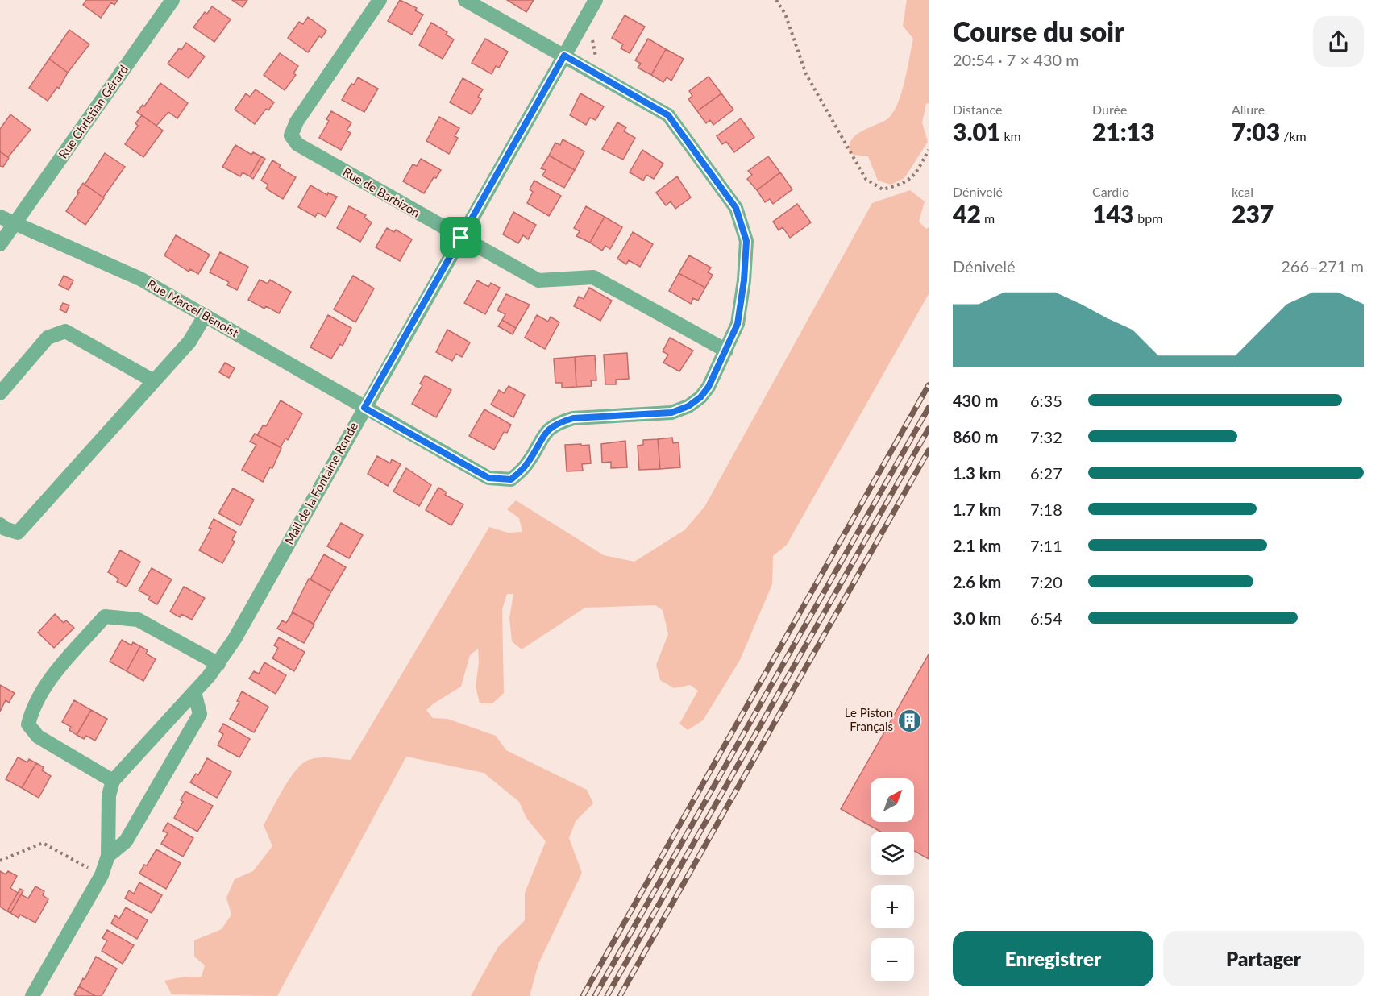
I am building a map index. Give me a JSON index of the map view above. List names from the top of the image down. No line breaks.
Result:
{"streets":{"street":["Rue Christian Gérard","Rue de Barbizon","Rue Marcel Benoist","Mail de la Fontaine Ronde"]},"crossings":[["Rue Christian Gérard","Rue Marcel Benoist"],["Rue de Barbizon","Rue Marcel Benoist"],["Rue de Barbizon","Mail de la Fontaine Ronde"],["Rue Marcel Benoist","Mail de la Fontaine Ronde"]],"places":{"building":["Le Piston Français"]},"north":"top right","page":{"heading":["Course du soir","20:54 · 7 × 430 m"],"stats":[["Distance","3.01 km"],["Durée","21:13"],["Allure","7:03 /km"],["Dénivelé","42 m"],["Cardio","143 bpm"],["kcal","237"]],"chart":["Dénivelé","266–271 m"],"list":[{"name":"430 m","note":"6:35"},{"name":"860 m","note":"7:32"},{"name":"1.3 km","note":"6:27"},{"name":"1.7 km","note":"7:18"},{"name":"2.1 km","note":"7:11"},{"name":"2.6 km","note":"7:20"},{"name":"3.0 km","note":"6:54"}],"map_buttons":["+","−"],"buttons":["Enregistrer","Partager"]}}
